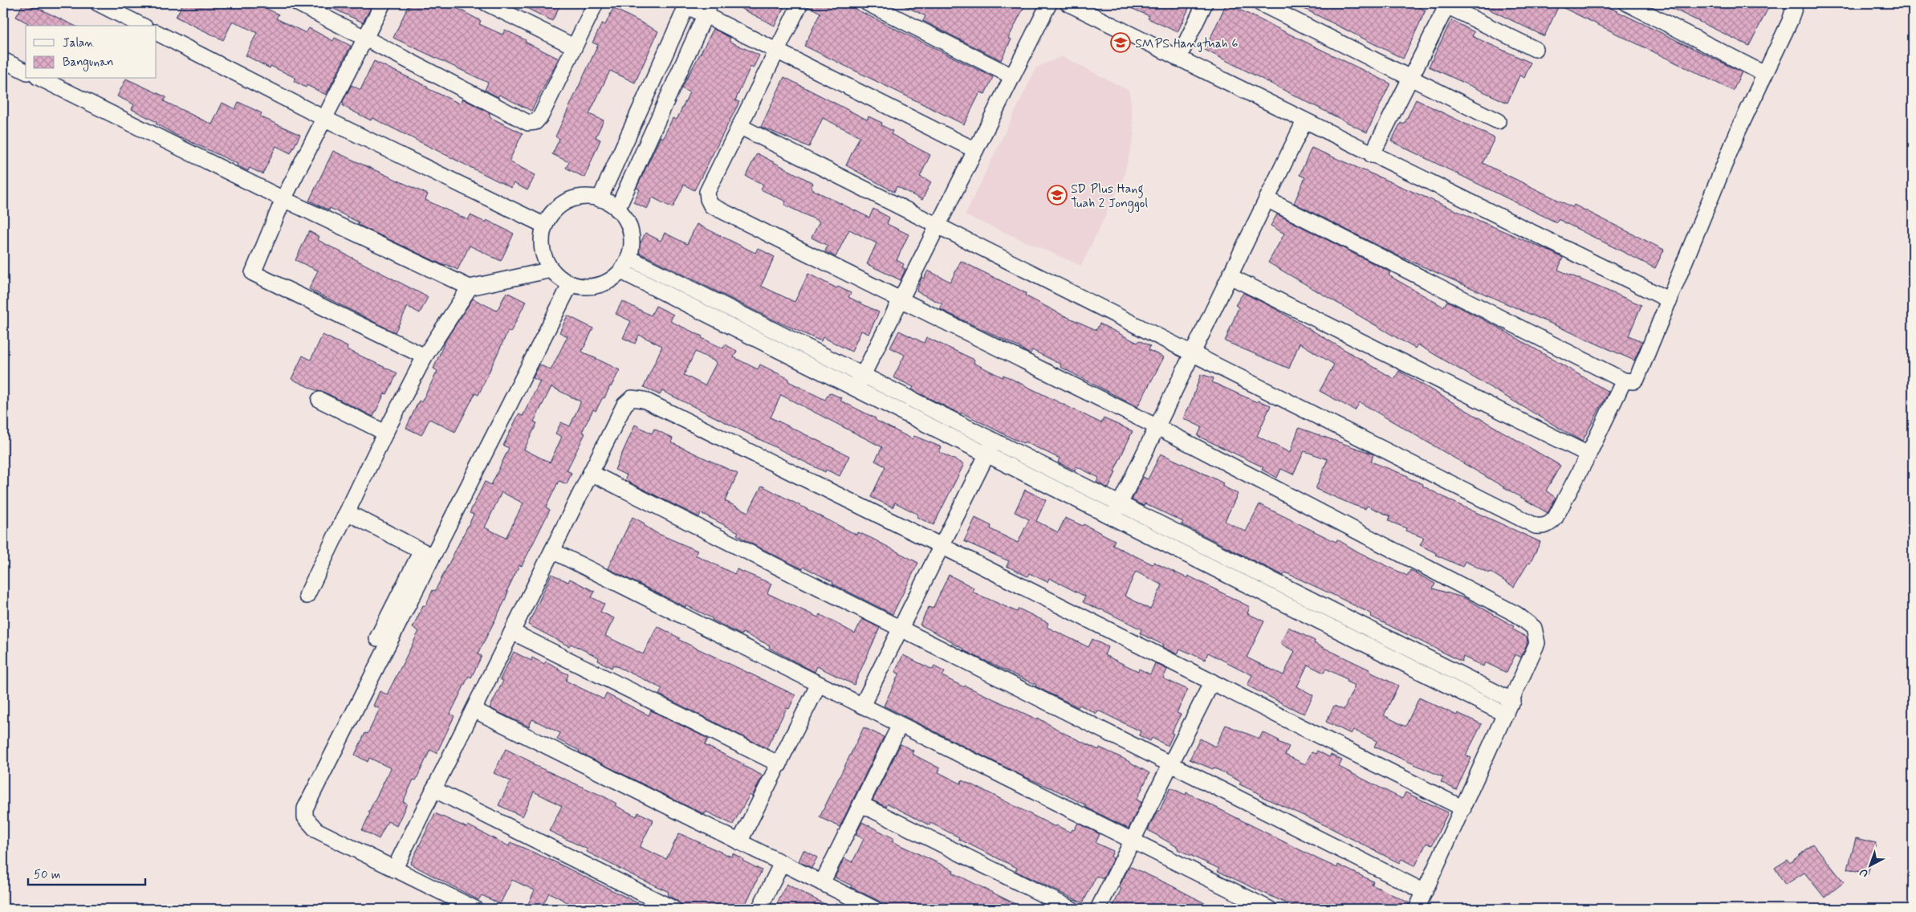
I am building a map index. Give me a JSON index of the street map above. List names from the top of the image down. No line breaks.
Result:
{"places":{"school or university":["SMPS Hangtuah 6","SD Plus Hang Tuah 2 Jonggol"]},"legend":["Jalan","Bangunan"],"scale_bar":"50 m","north":"bottom left"}
